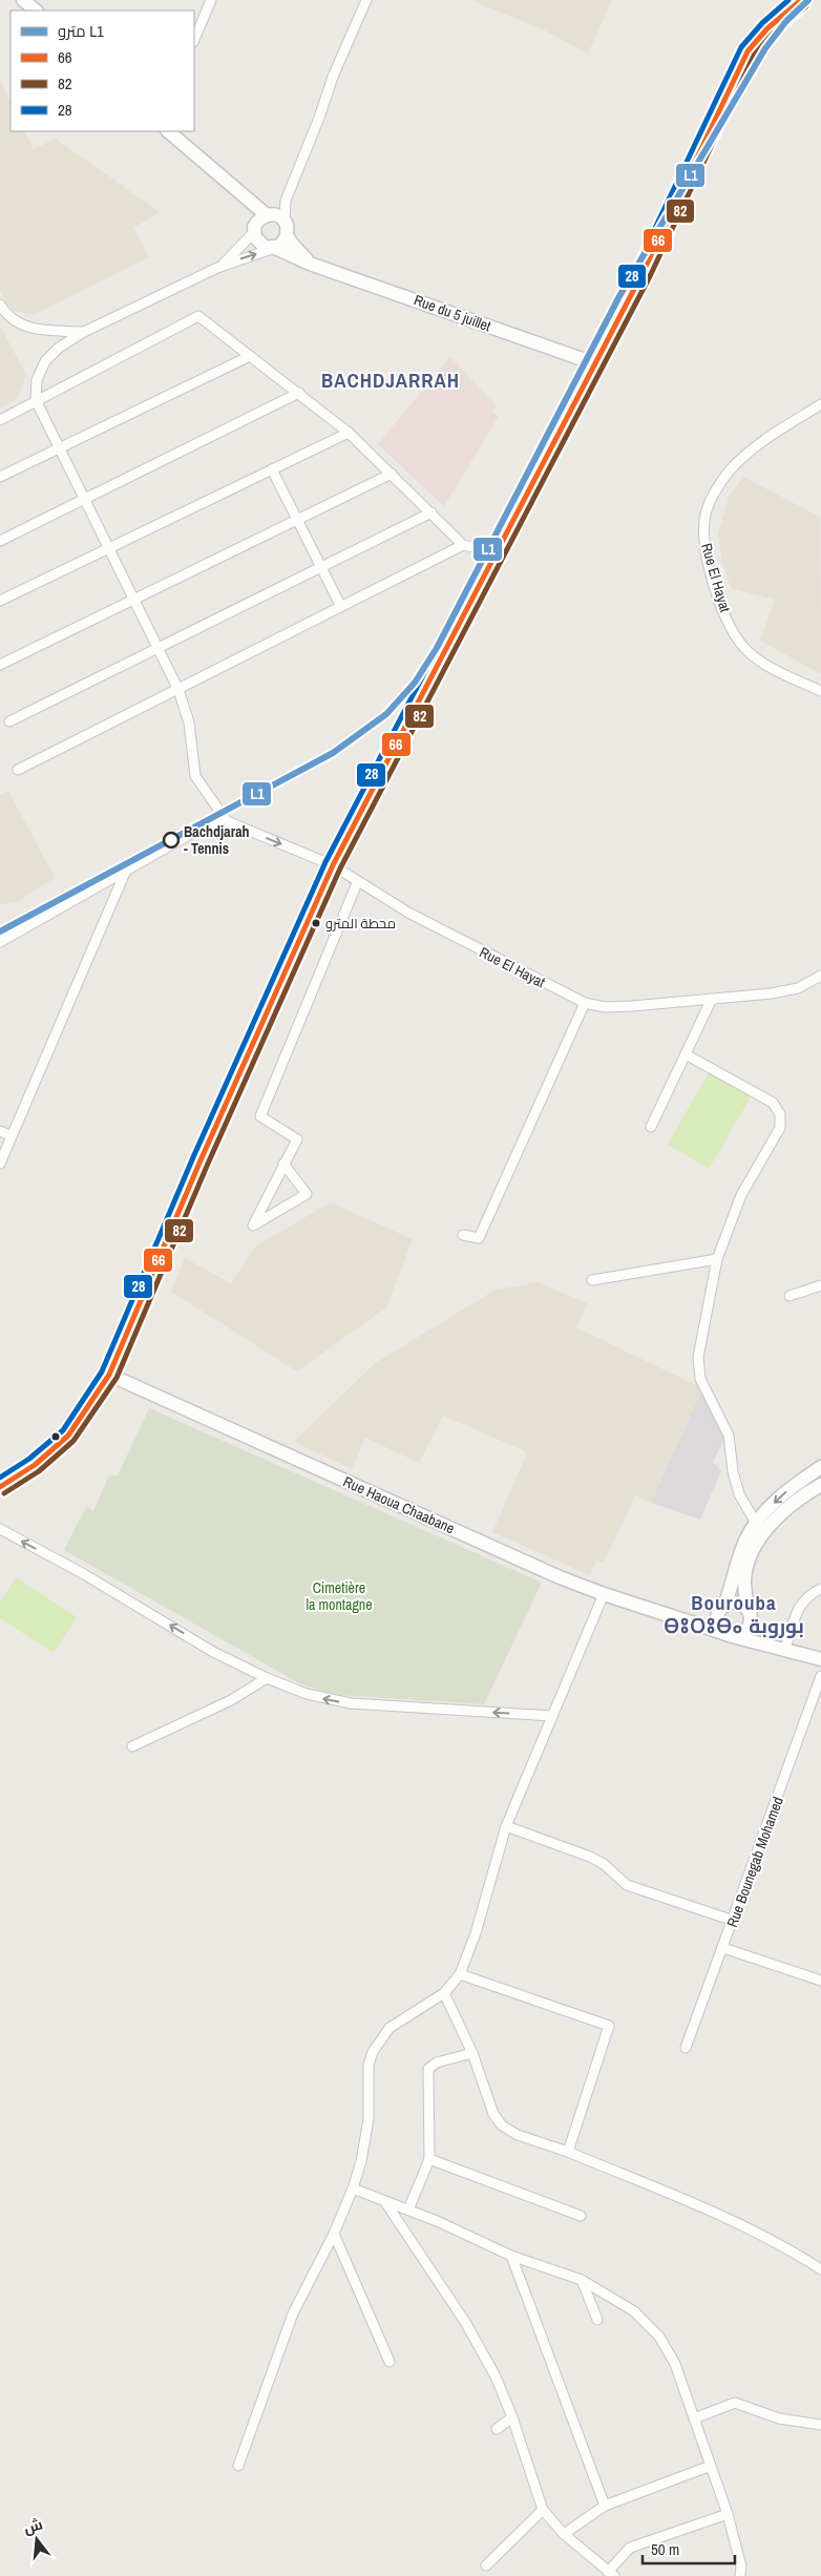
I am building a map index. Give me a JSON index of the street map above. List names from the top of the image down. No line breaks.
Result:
{"streets":{"street":["Rue du 5 juillet","Rue El Hayat","Rue Haoua Chaabane","Rue Bounegab Mohamed"]},"districts":["BACHDJARRAH","Bourouba ⴱⵓⵔⵓⴱⴰ بوروبة"],"parks":["Cimetière la montagne"],"places":["Bachdjarah - Tennis","محطة المترو"],"lines":["metro line L1","transit line 66","transit line 28","transit line 82"],"legend":["مترو L1","66","82","28"],"scale_bar":"50 m","north":"top"}
